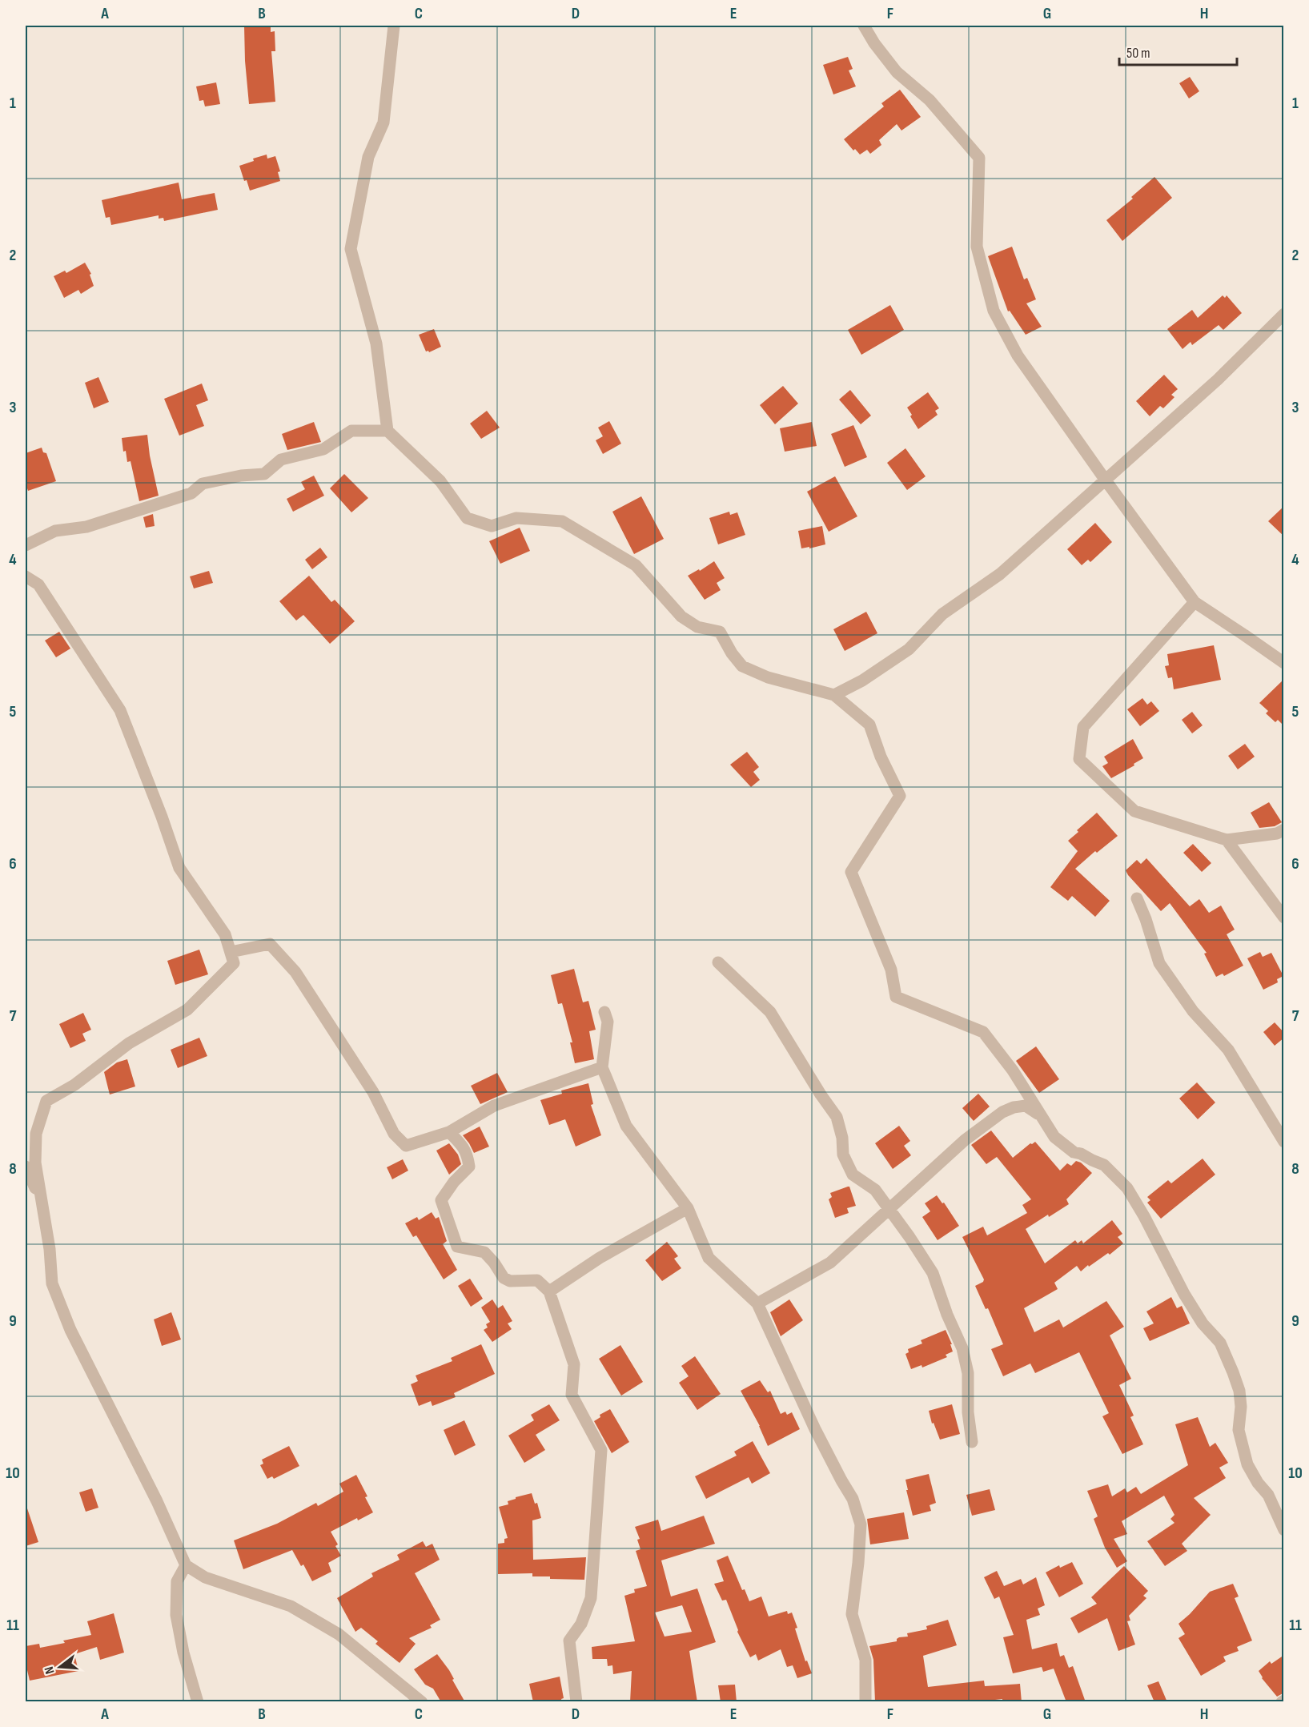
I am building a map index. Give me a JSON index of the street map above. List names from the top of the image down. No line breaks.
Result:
{"scale_bar":"50 m","north":"left","grid":{"columns":["A","B","C","D","E","F","G","H"],"rows":["1","2","3","4","5","6","7","8","9","10","11"]}}
